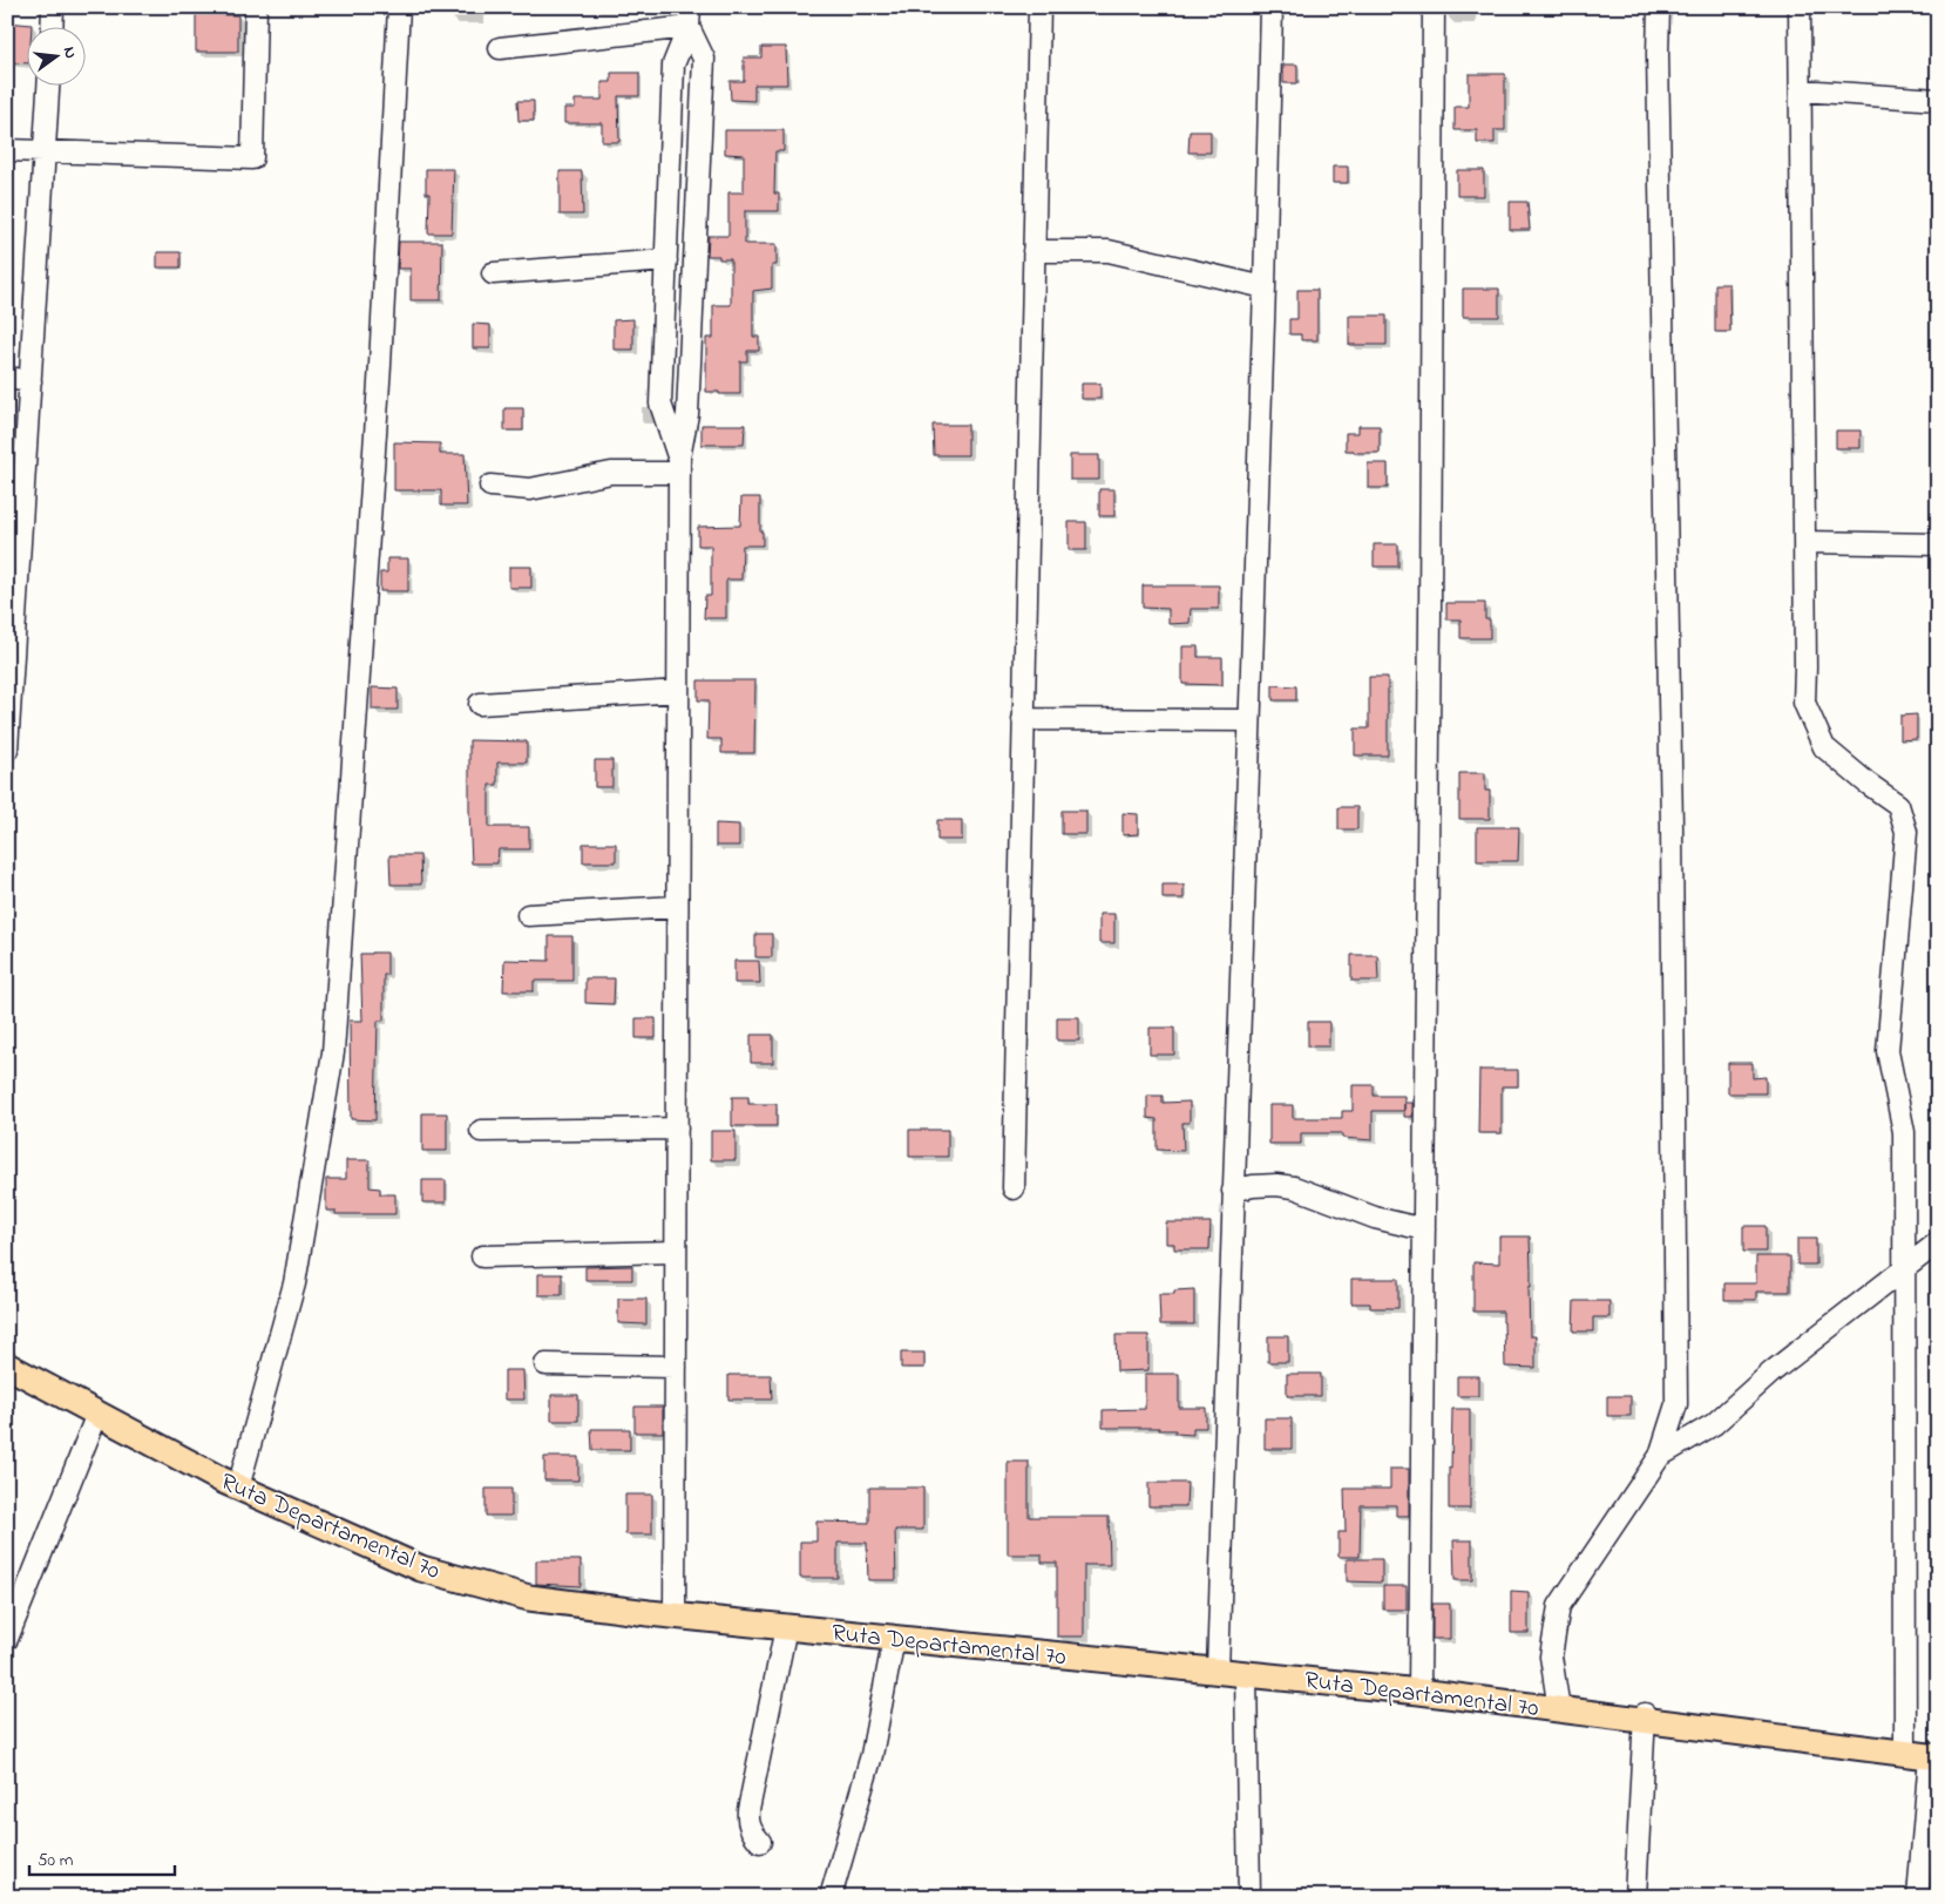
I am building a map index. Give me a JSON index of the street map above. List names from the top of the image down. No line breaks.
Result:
{"streets":{"main road":["Ruta Departamental 70"]},"scale_bar":"50 m","north":"right"}
